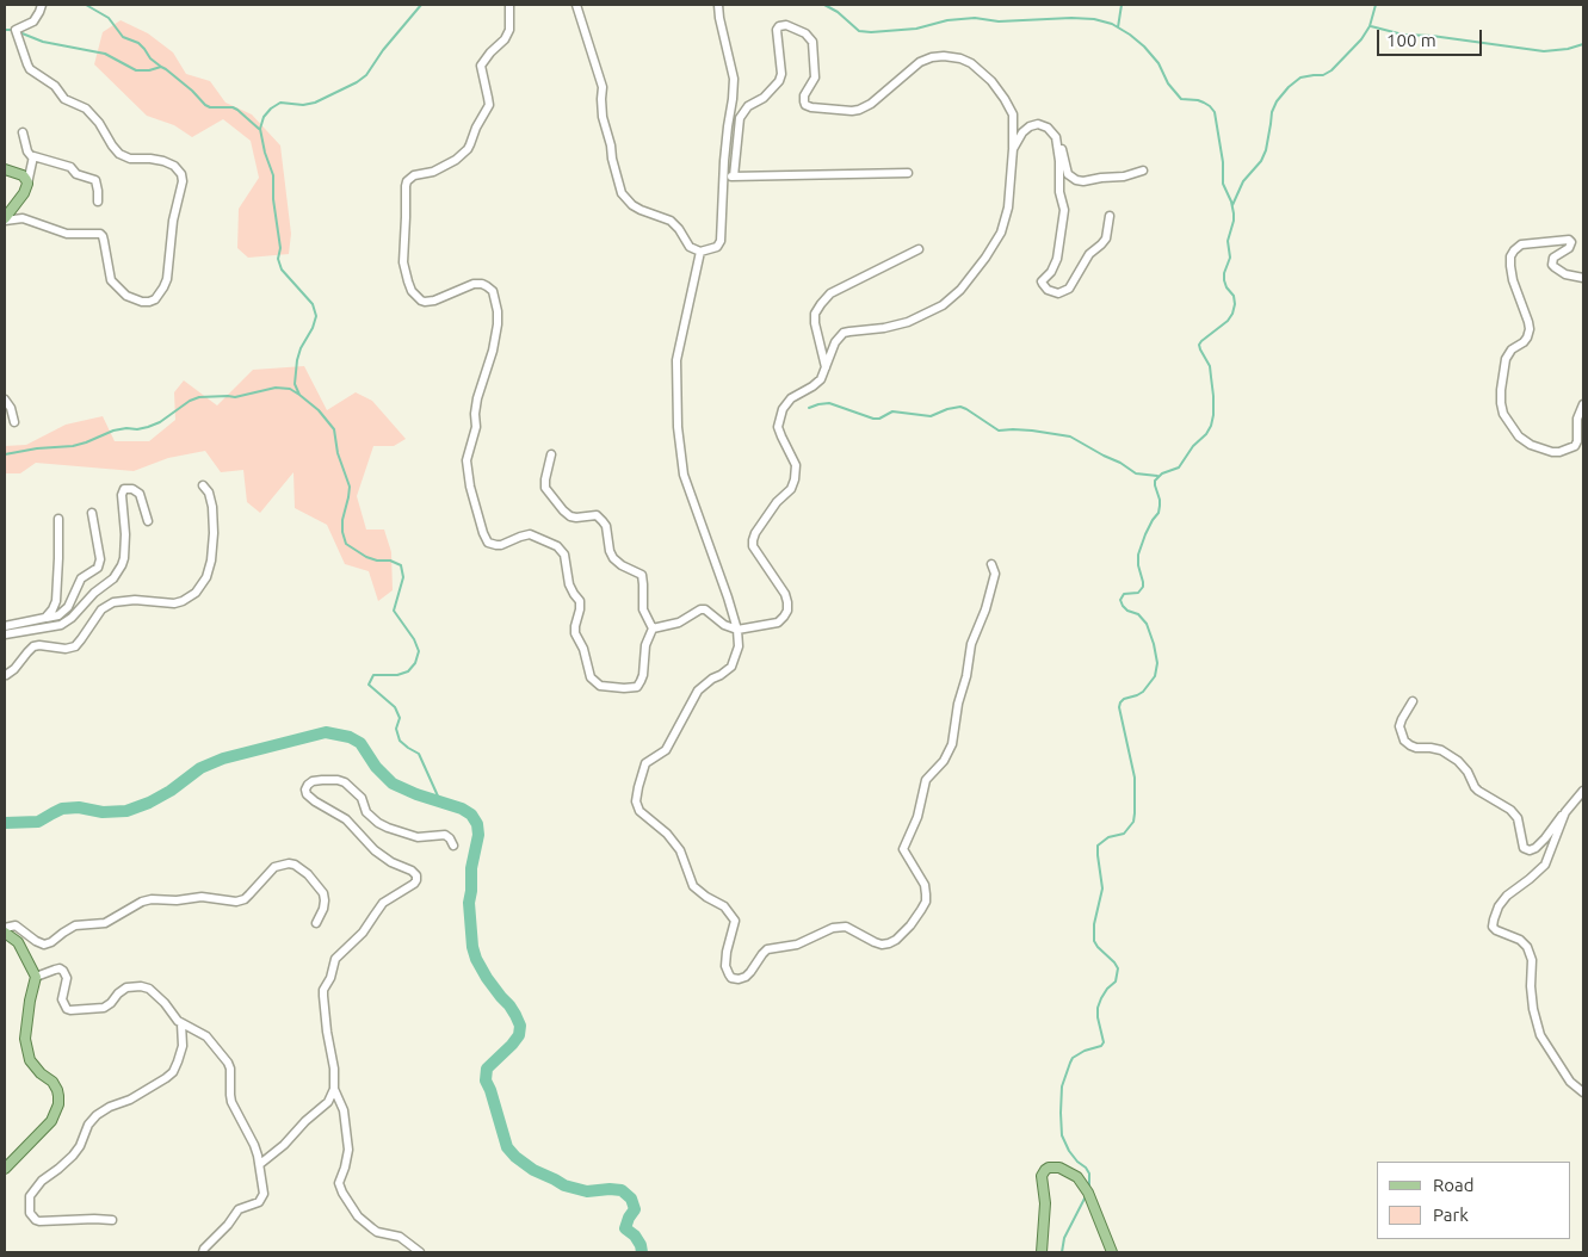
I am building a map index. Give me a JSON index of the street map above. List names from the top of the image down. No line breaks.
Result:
{"legend":["Road","Park"],"scale_bar":"100 m"}
